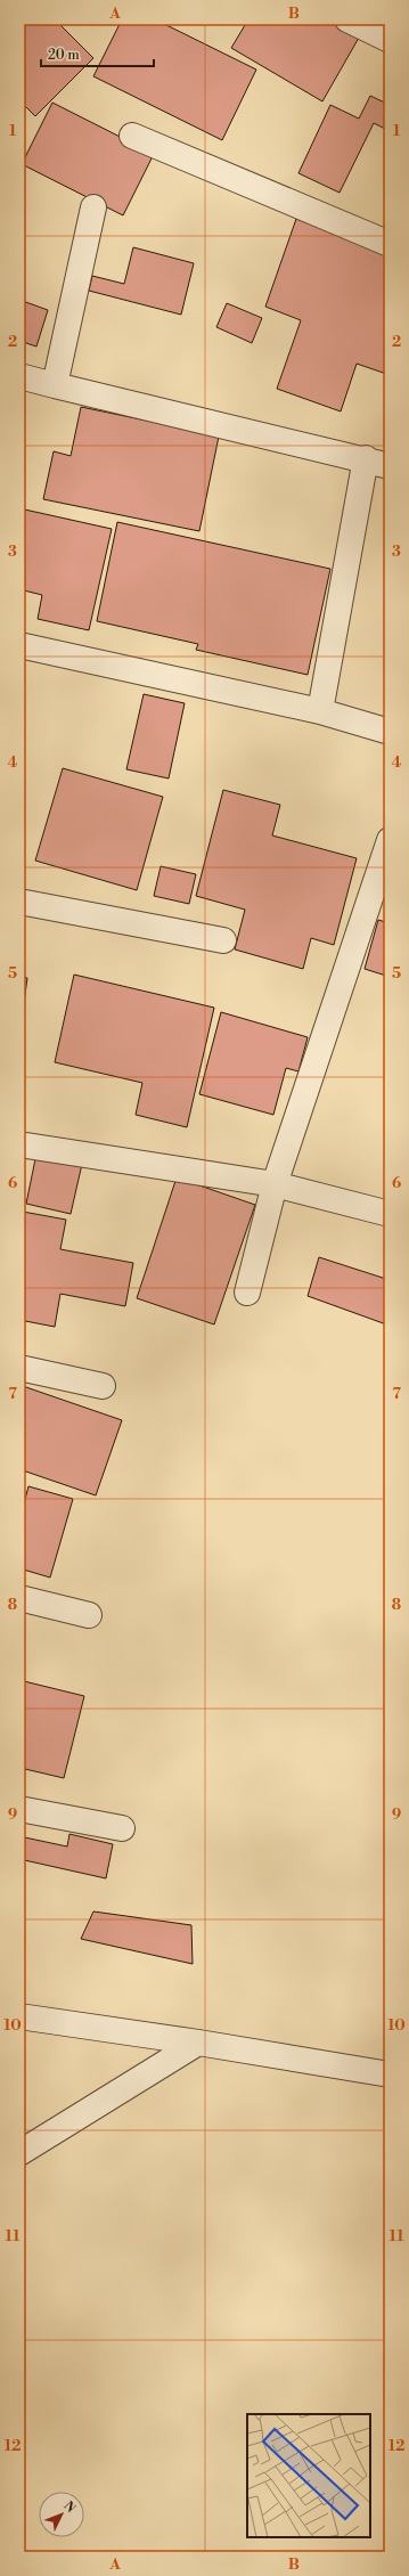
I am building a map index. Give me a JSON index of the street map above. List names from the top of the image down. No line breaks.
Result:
{"scale_bar":"20 m","north":"top right","grid":{"columns":["A","B"],"rows":["1","2","3","4","5","6","7","8","9","10","11","12"]}}
